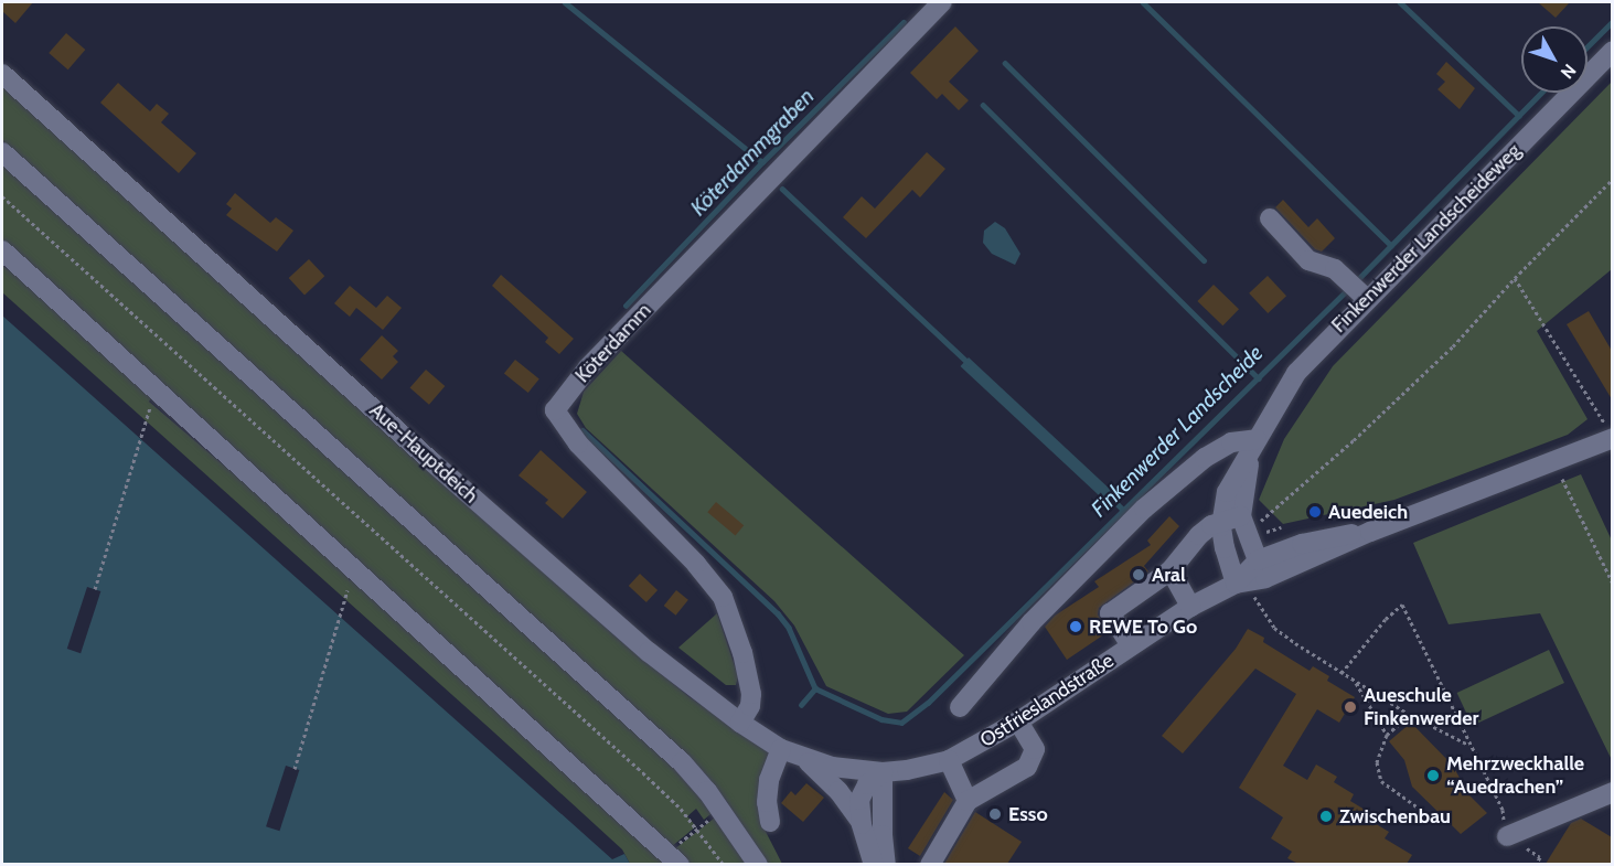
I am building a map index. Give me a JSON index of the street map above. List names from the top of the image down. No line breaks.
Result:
{"streets":{"street":["Finkenwerder Landscheideweg","Köterdamm","Aue-Hauptdeich","Ostfrieslandstraße"]},"crossings":[["Finkenwerder Landscheideweg","Ostfrieslandstraße"],["Köterdamm","Aue-Hauptdeich"],["Aue-Hauptdeich","Ostfrieslandstraße"]],"water":["Köterdammgraben","Finkenwerder Landscheide"],"places":["Auedeich","Aral","REWE To Go","Aueschule Finkenwerder","Mehrzweckhalle “Auedrachen”","Esso","Zwischenbau"],"north":"bottom right"}
